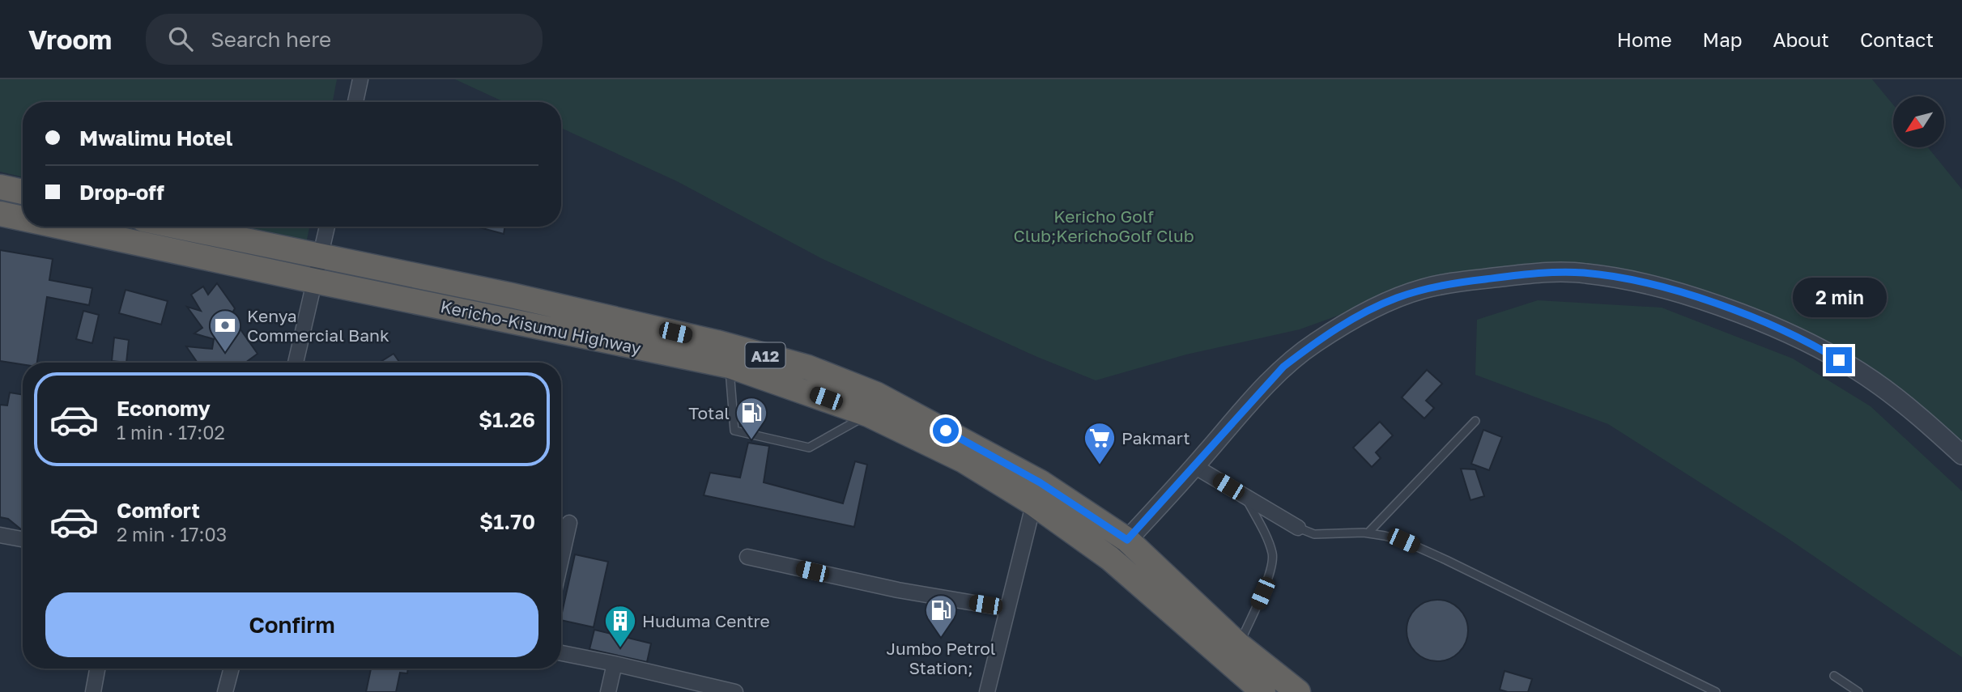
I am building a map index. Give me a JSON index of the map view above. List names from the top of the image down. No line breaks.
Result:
{"streets":{"highway":["Kericho-Kisumu Highway","A12"]},"parks":["Kericho Golf Club;KerichoGolf Club"],"places":{"bank":["Kenya Commercial Bank"],"fuel station":["Total","Jumbo Petrol Station;"],"supermarket":["Pakmart"],"building":["Huduma Centre"]},"north":"bottom left","page":{"header":"Vroom","search":"Search here","nav":["Home","Map","About","Contact"],"banner":["Mwalimu Hotel","Drop-off"],"bubble":"2 min","list":[{"name":"Economy","note":"1 min · 17:02","value":"$1.26"},{"name":"Comfort","note":"2 min · 17:03","value":"$1.70"}],"buttons":"Confirm"}}
